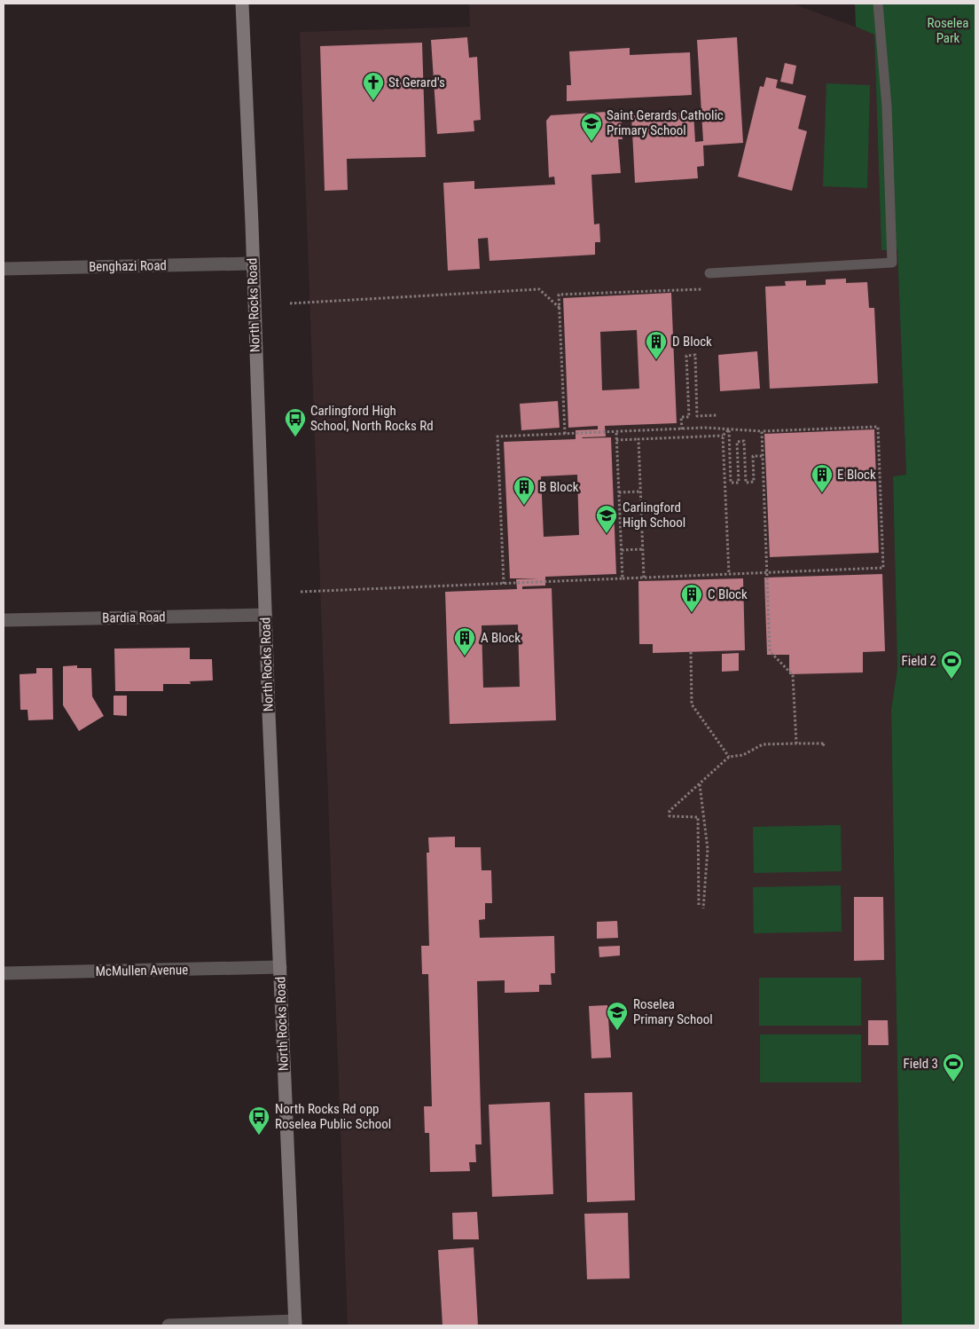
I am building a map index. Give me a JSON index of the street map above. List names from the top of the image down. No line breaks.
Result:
{"streets":{"street":["Benghazi Road","North Rocks Road","Bardia Road","McMullen Avenue"]},"crossings":[["Benghazi Road","North Rocks Road"],["North Rocks Road","Bardia Road"],["North Rocks Road","McMullen Avenue"]],"parks":["Roselea Park"],"places":{"church":["St Gerard's"],"school or university":["Saint Gerards Catholic Primary School","Carlingford High School","Roselea Primary School"],"building":["D Block","E Block","B Block","C Block","A Block"],"bus stop":["Carlingford High School, North Rocks Rd","North Rocks Rd opp Roselea Public School"],"sports":["Field 2","Field 3"]}}
